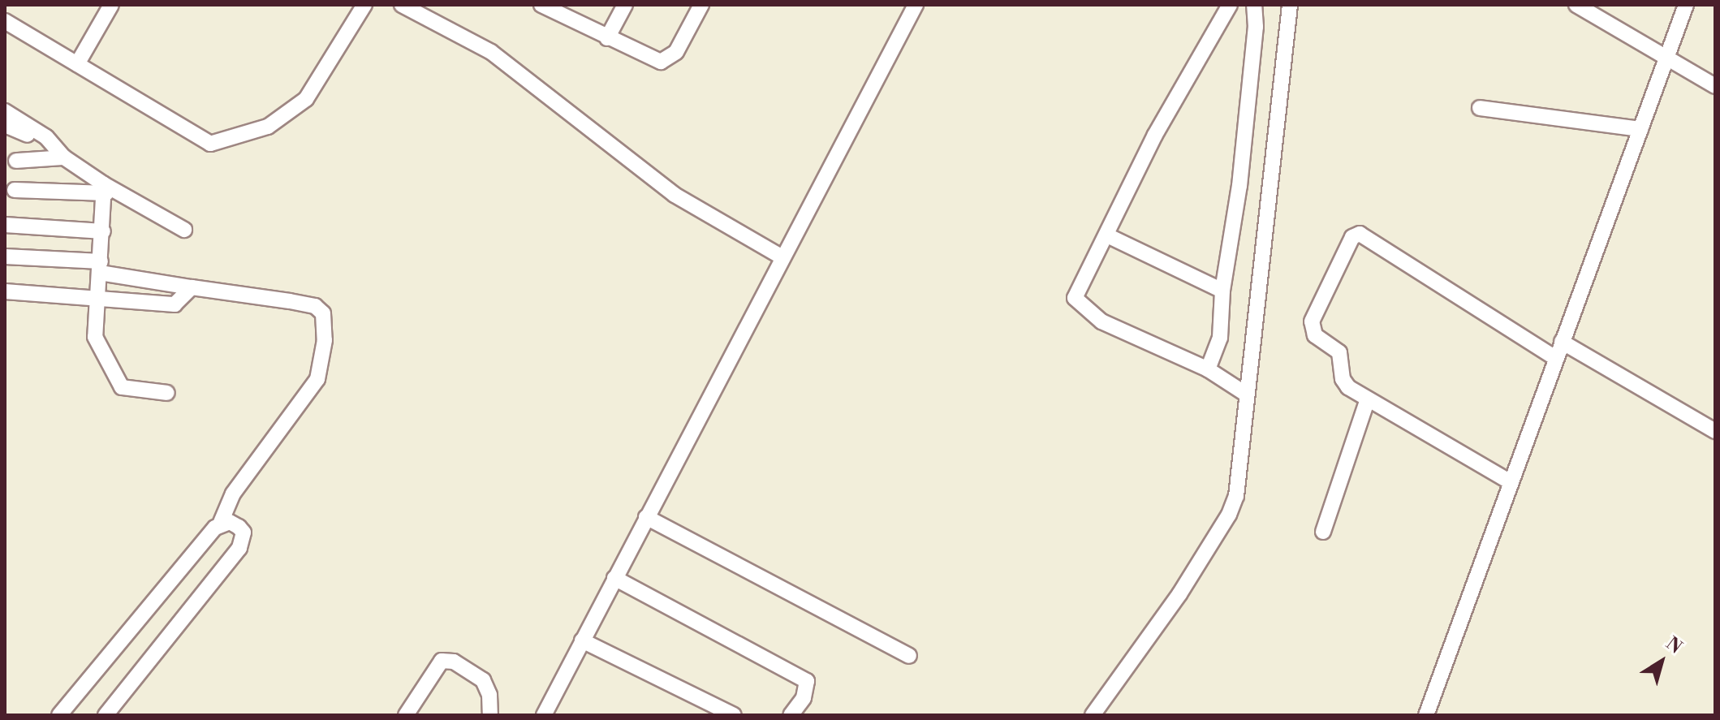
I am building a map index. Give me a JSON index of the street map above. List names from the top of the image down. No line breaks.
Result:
{"north":"top right"}
